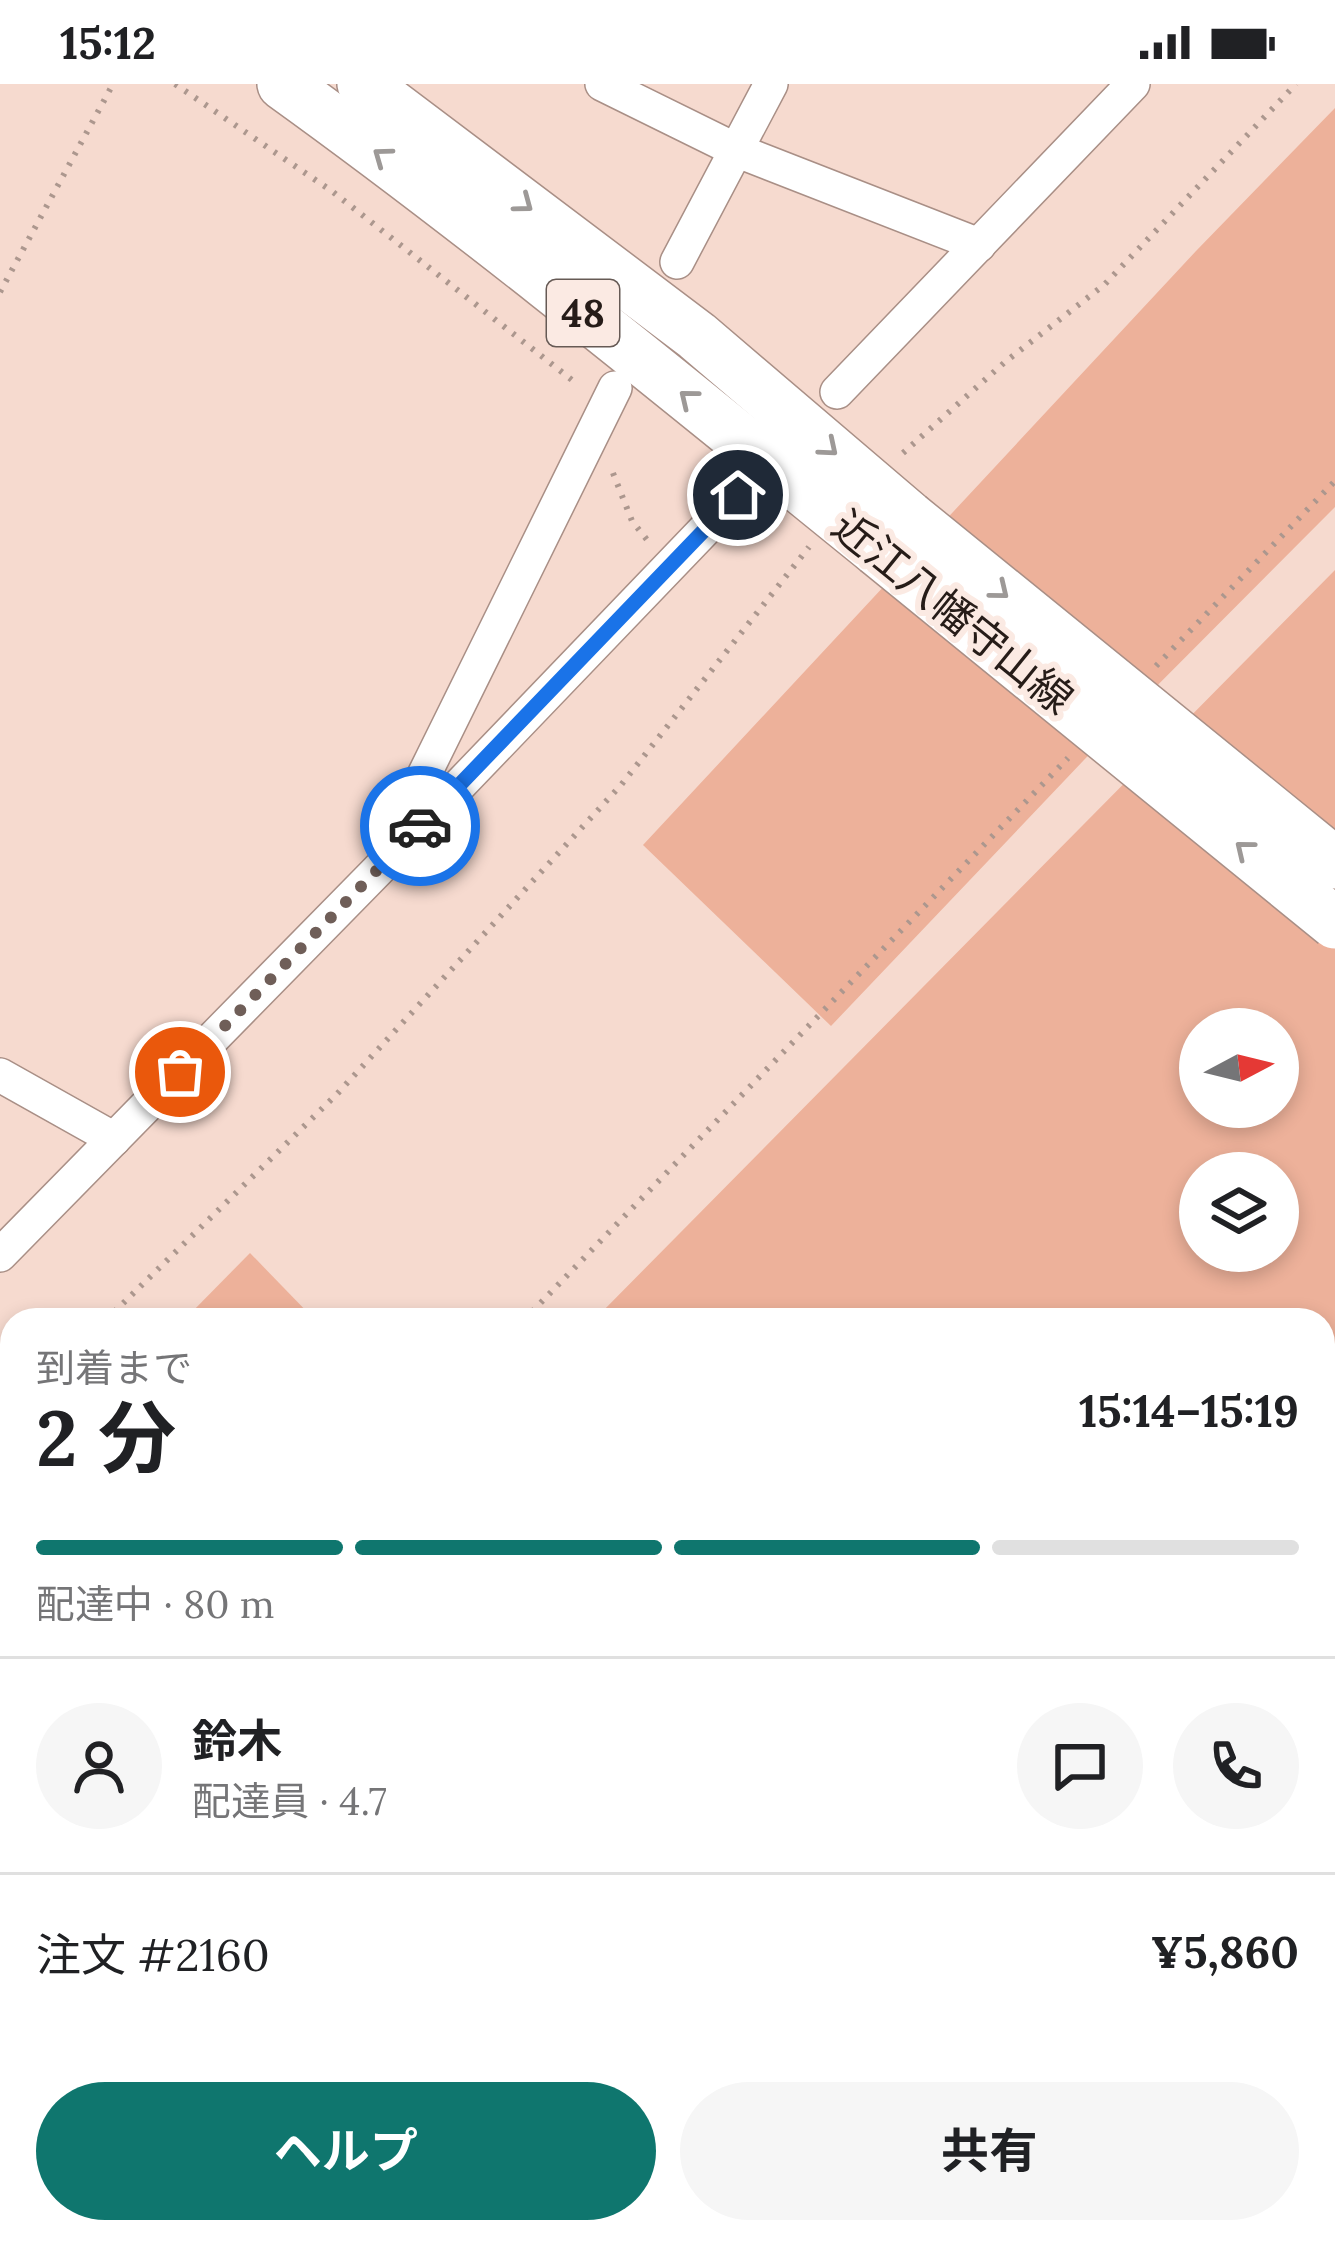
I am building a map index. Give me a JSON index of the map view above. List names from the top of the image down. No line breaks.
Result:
{"streets":{"main road":["48","近江八幡守山線"]},"north":"right","page":{"status":"15:12","heading":["2 分","到着まで","15:14–15:19"],"panel":["鈴木","配達員 · 4.7","注文 #2160","¥5,860"],"bar":"配達中 · 80 m","buttons":["ヘルプ","共有"]}}
